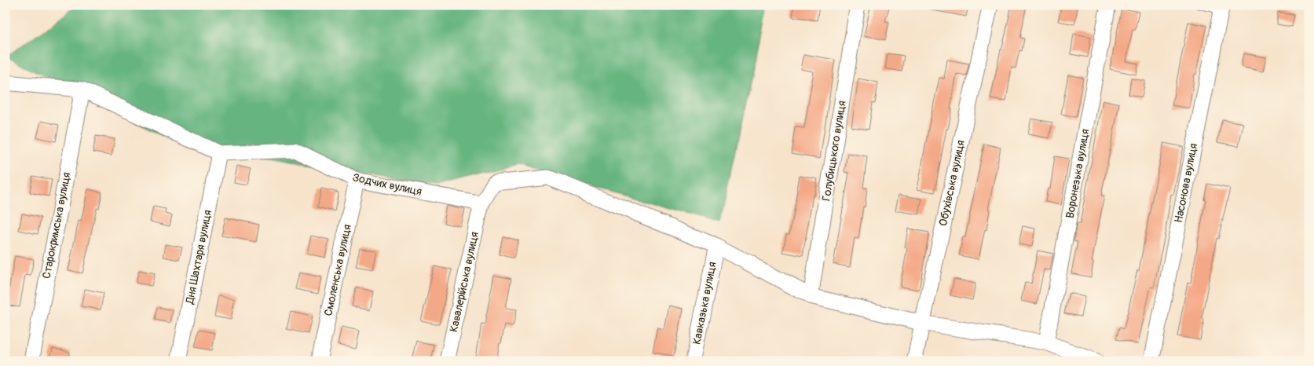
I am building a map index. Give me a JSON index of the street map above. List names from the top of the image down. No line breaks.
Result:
{"streets":{"street":["Голубицького вулиця","Воронезька вулиця","Обухівська вулиця","Насонова вулиця","Зодчих вулиця","Старокримська вулиця","Дня Шахтаря вулиця","Смоленська вулиця","Кавалерійська вулиця","Кавказька вулиця"]},"crossings":[["Зодчих вулиця","Старокримська вулиця"],["Зодчих вулиця","Дня Шахтаря вулиця"],["Зодчих вулиця","Смоленська вулиця"],["Зодчих вулиця","Кавалерійська вулиця"]]}
